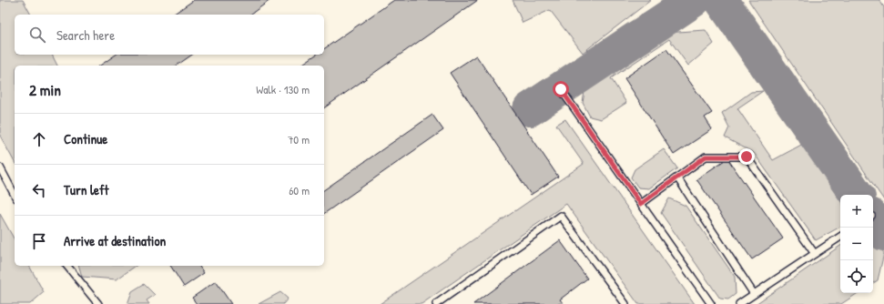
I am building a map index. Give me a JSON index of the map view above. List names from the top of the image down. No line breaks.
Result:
{"page":{"search":"Search here","heading":["2 min","Walk · 130 m"],"list":[["Continue","70 m"],["Turn left","60 m"],"Arrive at destination"],"map_buttons":["+","−"]}}
